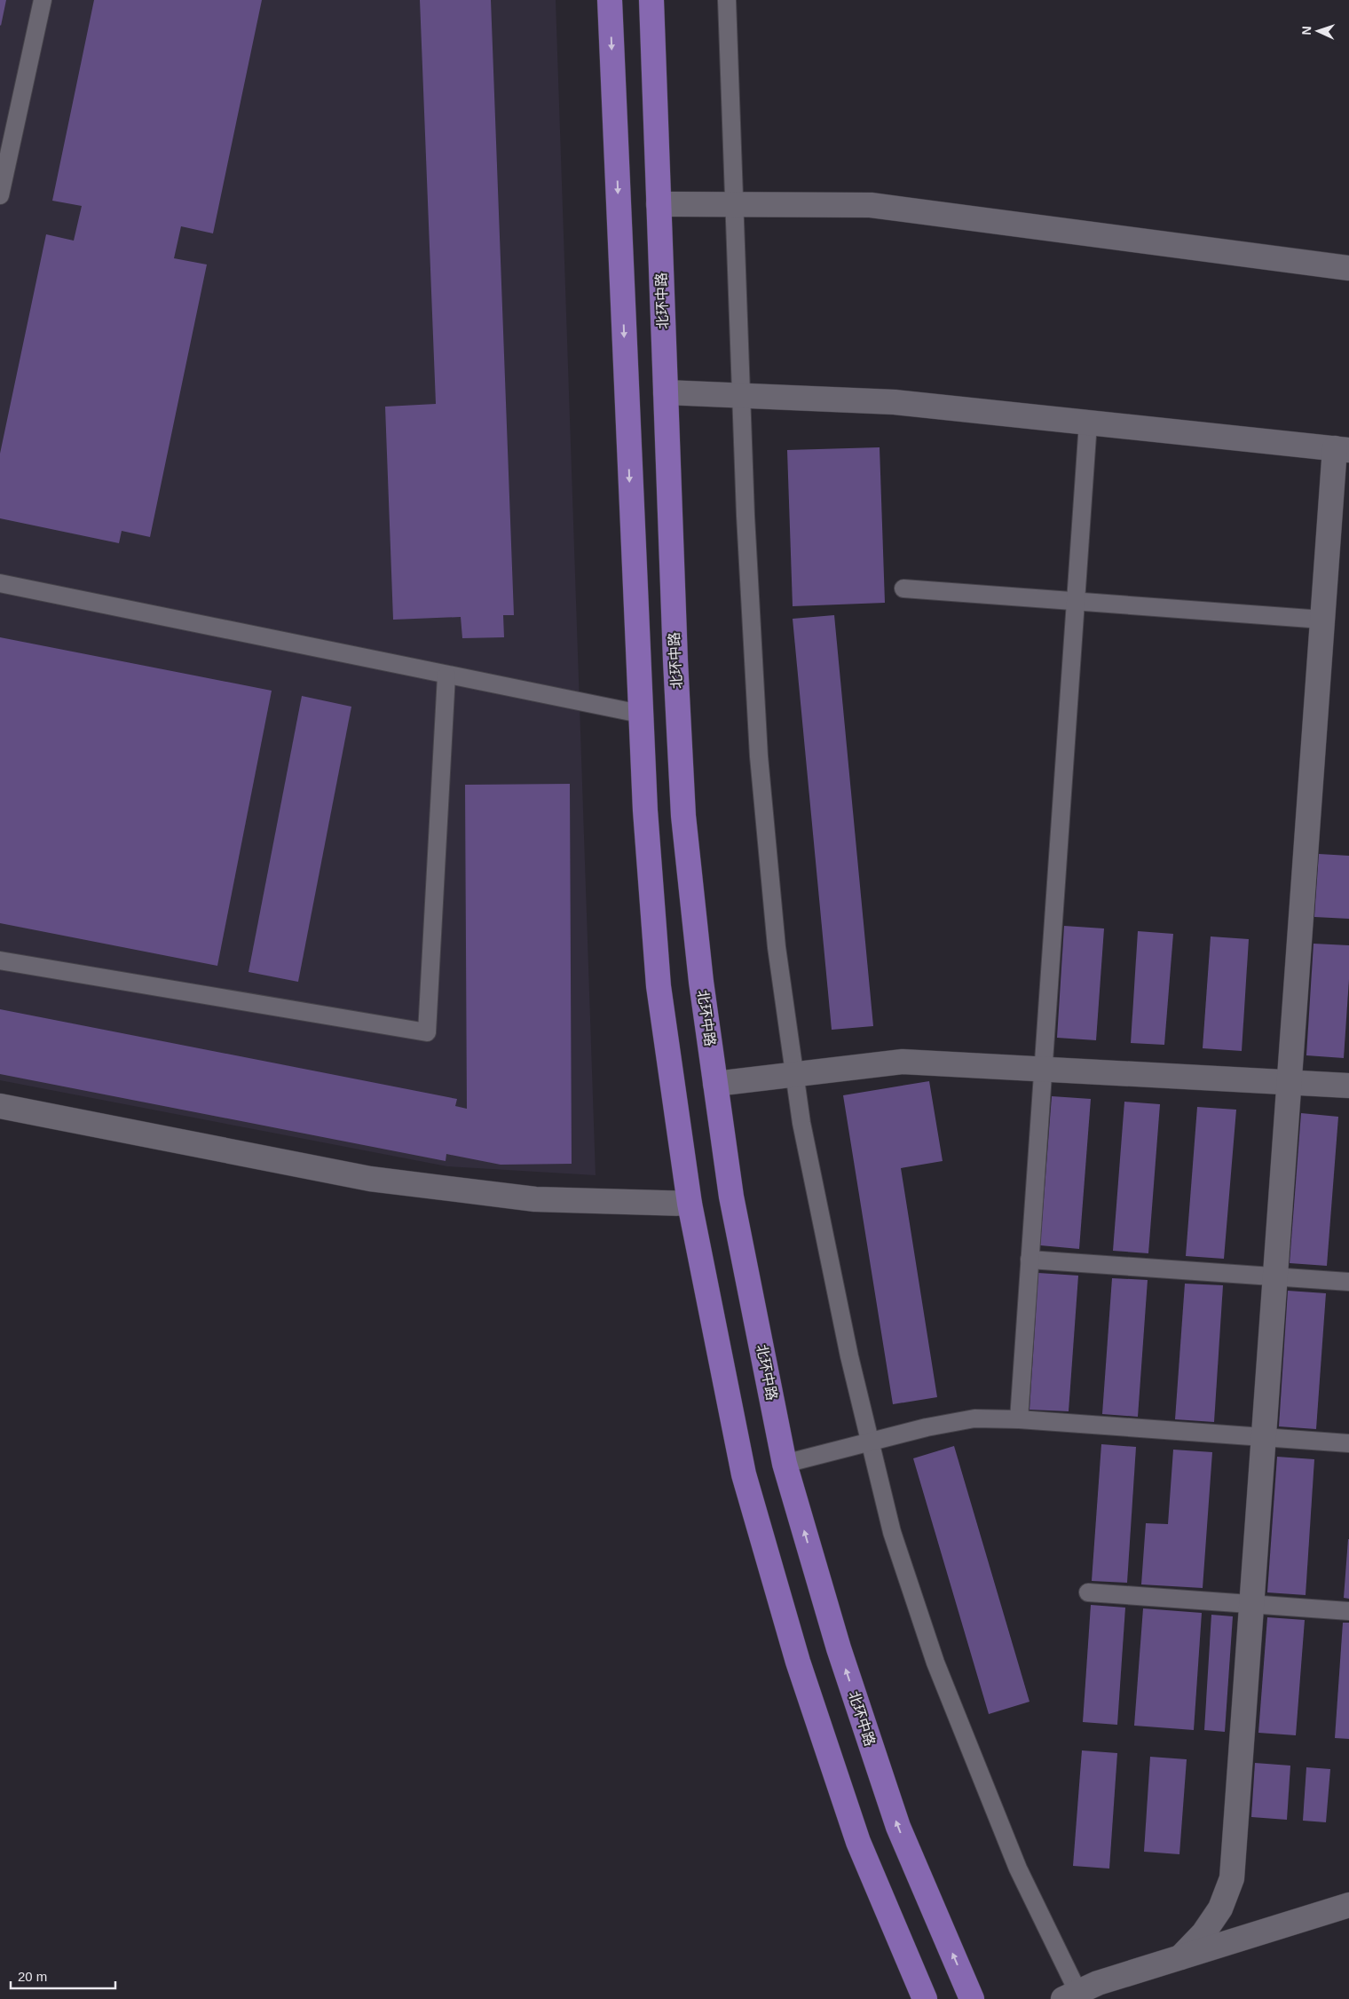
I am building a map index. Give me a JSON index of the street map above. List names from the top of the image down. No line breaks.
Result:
{"streets":{"main road":["北环中路"]},"scale_bar":"20 m","north":"left"}
